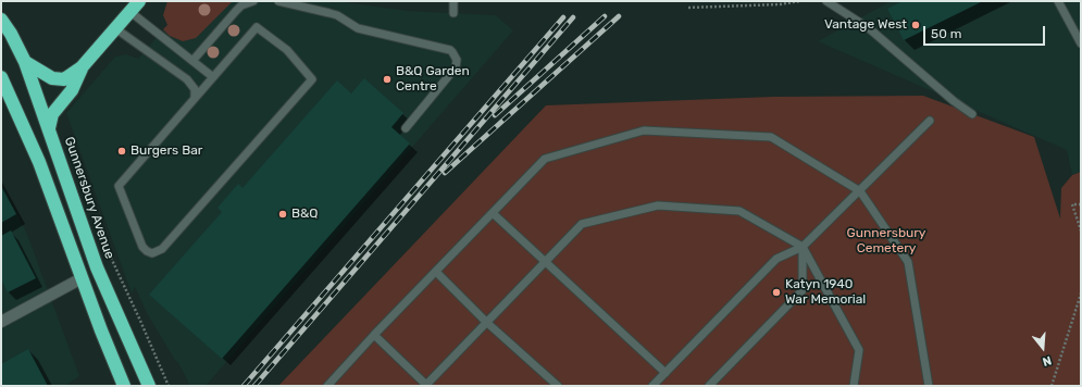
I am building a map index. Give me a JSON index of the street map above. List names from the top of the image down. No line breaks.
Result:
{"streets":{"highway":["Gunnersbury Avenue"]},"parks":["Gunnersbury Cemetery"],"places":["Vantage West","B&Q Garden Centre","Burgers Bar","B&Q","Katyn 1940 War Memorial"],"scale_bar":"50 m","north":"bottom"}
